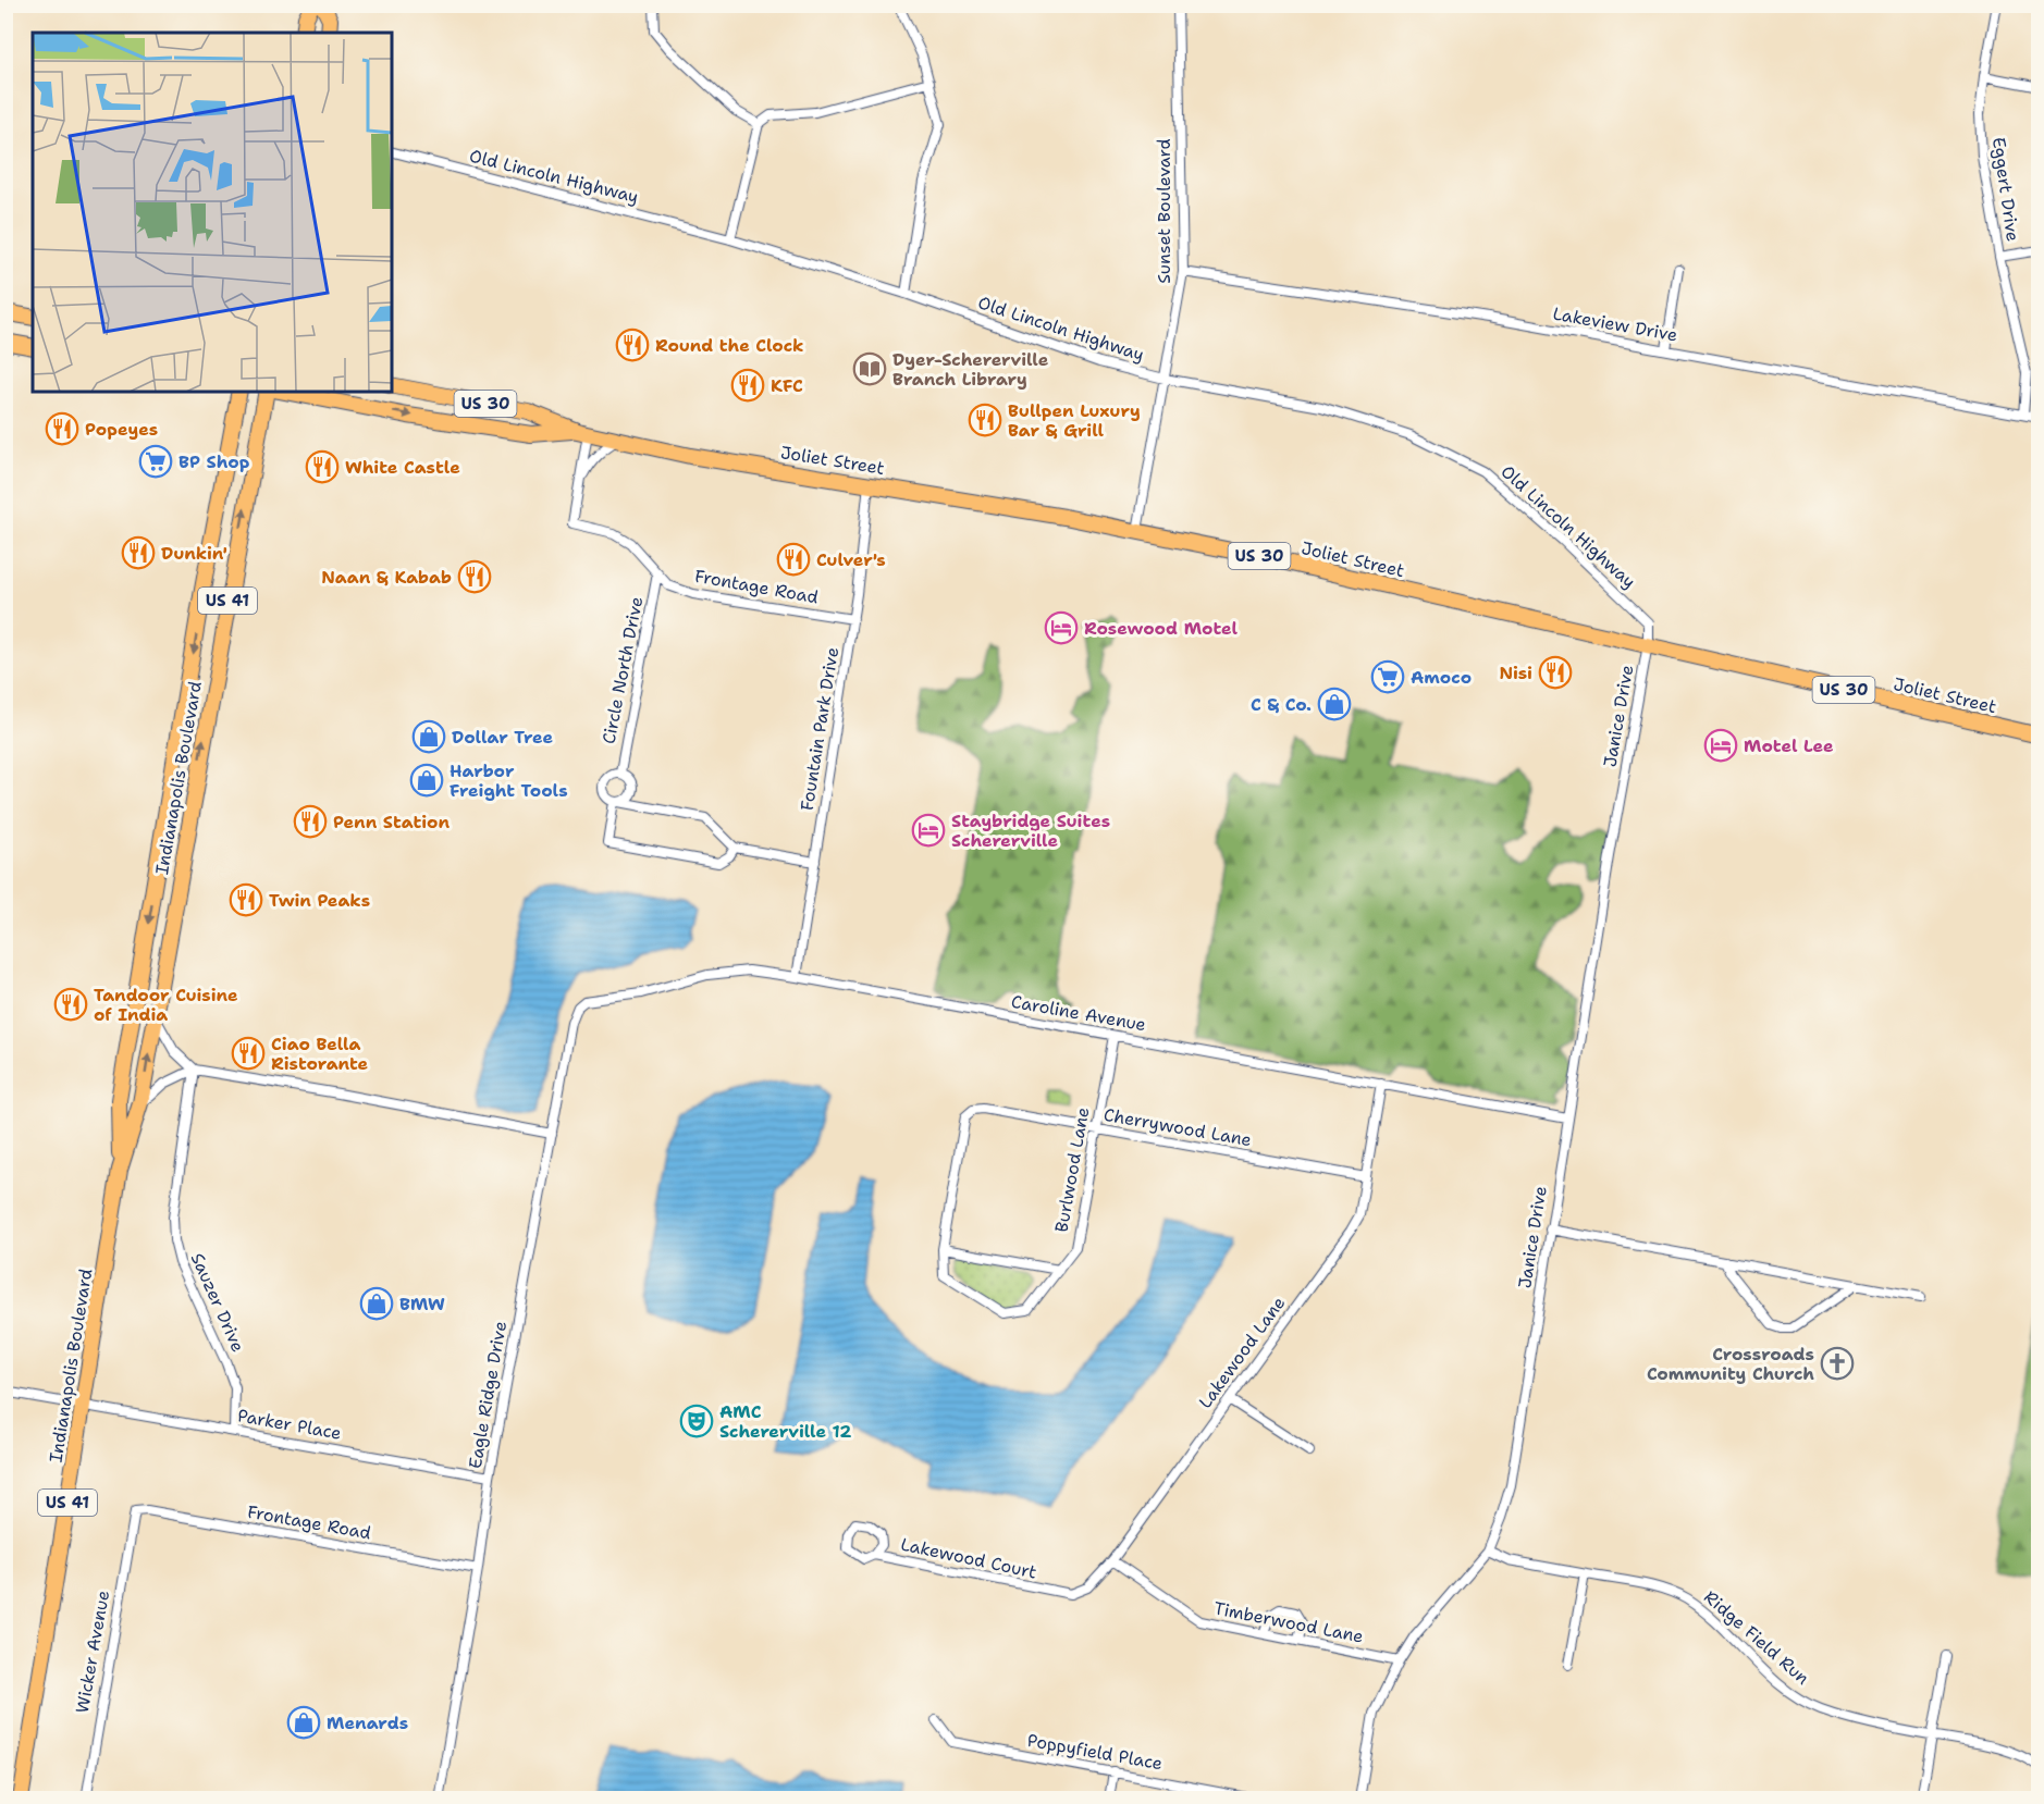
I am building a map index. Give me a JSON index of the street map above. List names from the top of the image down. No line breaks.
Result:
{"streets":{"main road":["US 30","Joliet Street","US 41","Indianapolis Boulevard"],"street":["Old Lincoln Highway","Eggert Drive","Sunset Boulevard","Lakeview Drive","Frontage Road","Circle North Drive","Janice Drive","Fountain Park Drive","Caroline Avenue","Cherrywood Lane","Burlwood Lane","Sauzer Drive","Lakewood Lane","Eagle Ridge Drive","Parker Place","Lakewood Court","Timberwood Lane","Ridge Field Run","Wicker Avenue","Poppyfield Place"]},"crossings":[["Old Lincoln Highway","Sunset Boulevard"],["Old Lincoln Highway","Joliet Street"],["Old Lincoln Highway","Janice Drive"],["Eggert Drive","Lakeview Drive"],["Sunset Boulevard","Lakeview Drive"],["Sunset Boulevard","Joliet Street"],["US 30","Joliet Street"],["US 30","Frontage Road"],["Joliet Street","Frontage Road"],["Joliet Street","Janice Drive"],["Joliet Street","Fountain Park Drive"],["Frontage Road","Circle North Drive"],["Frontage Road","Fountain Park Drive"],["Frontage Road","Eagle Ridge Drive"],["Frontage Road","Wicker Avenue"],["Janice Drive","Caroline Avenue"],["Janice Drive","Timberwood Lane"],["Janice Drive","Ridge Field Run"],["Fountain Park Drive","Caroline Avenue"],["Indianapolis Boulevard","Parker Place"],["Caroline Avenue","Burlwood Lane"],["Caroline Avenue","Lakewood Lane"],["Caroline Avenue","Eagle Ridge Drive"],["Cherrywood Lane","Burlwood Lane"],["Cherrywood Lane","Lakewood Lane"],["Sauzer Drive","Parker Place"],["Lakewood Lane","Lakewood Court"],["Lakewood Lane","Timberwood Lane"],["Eagle Ridge Drive","Parker Place"]],"places":{"restaurant":["Round the Clock","KFC","Bullpen Luxury Bar & Grill","Popeyes","White Castle","Dunkin'","Culver's","Naan & Kabab","Nisi","Penn Station","Twin Peaks","Tandoor Cuisine of India","Ciao Bella Ristorante"],"library":["Dyer-Schererville Branch Library"],"supermarket":["BP Shop","Amoco"],"hotel":["Rosewood Motel","Motel Lee","Staybridge Suites Schererville"],"shop":["C & Co.","Dollar Tree","Harbor Freight Tools","BMW","Menards"],"church":["Crossroads Community Church"],"theatre":["AMC Schererville 12"]}}
